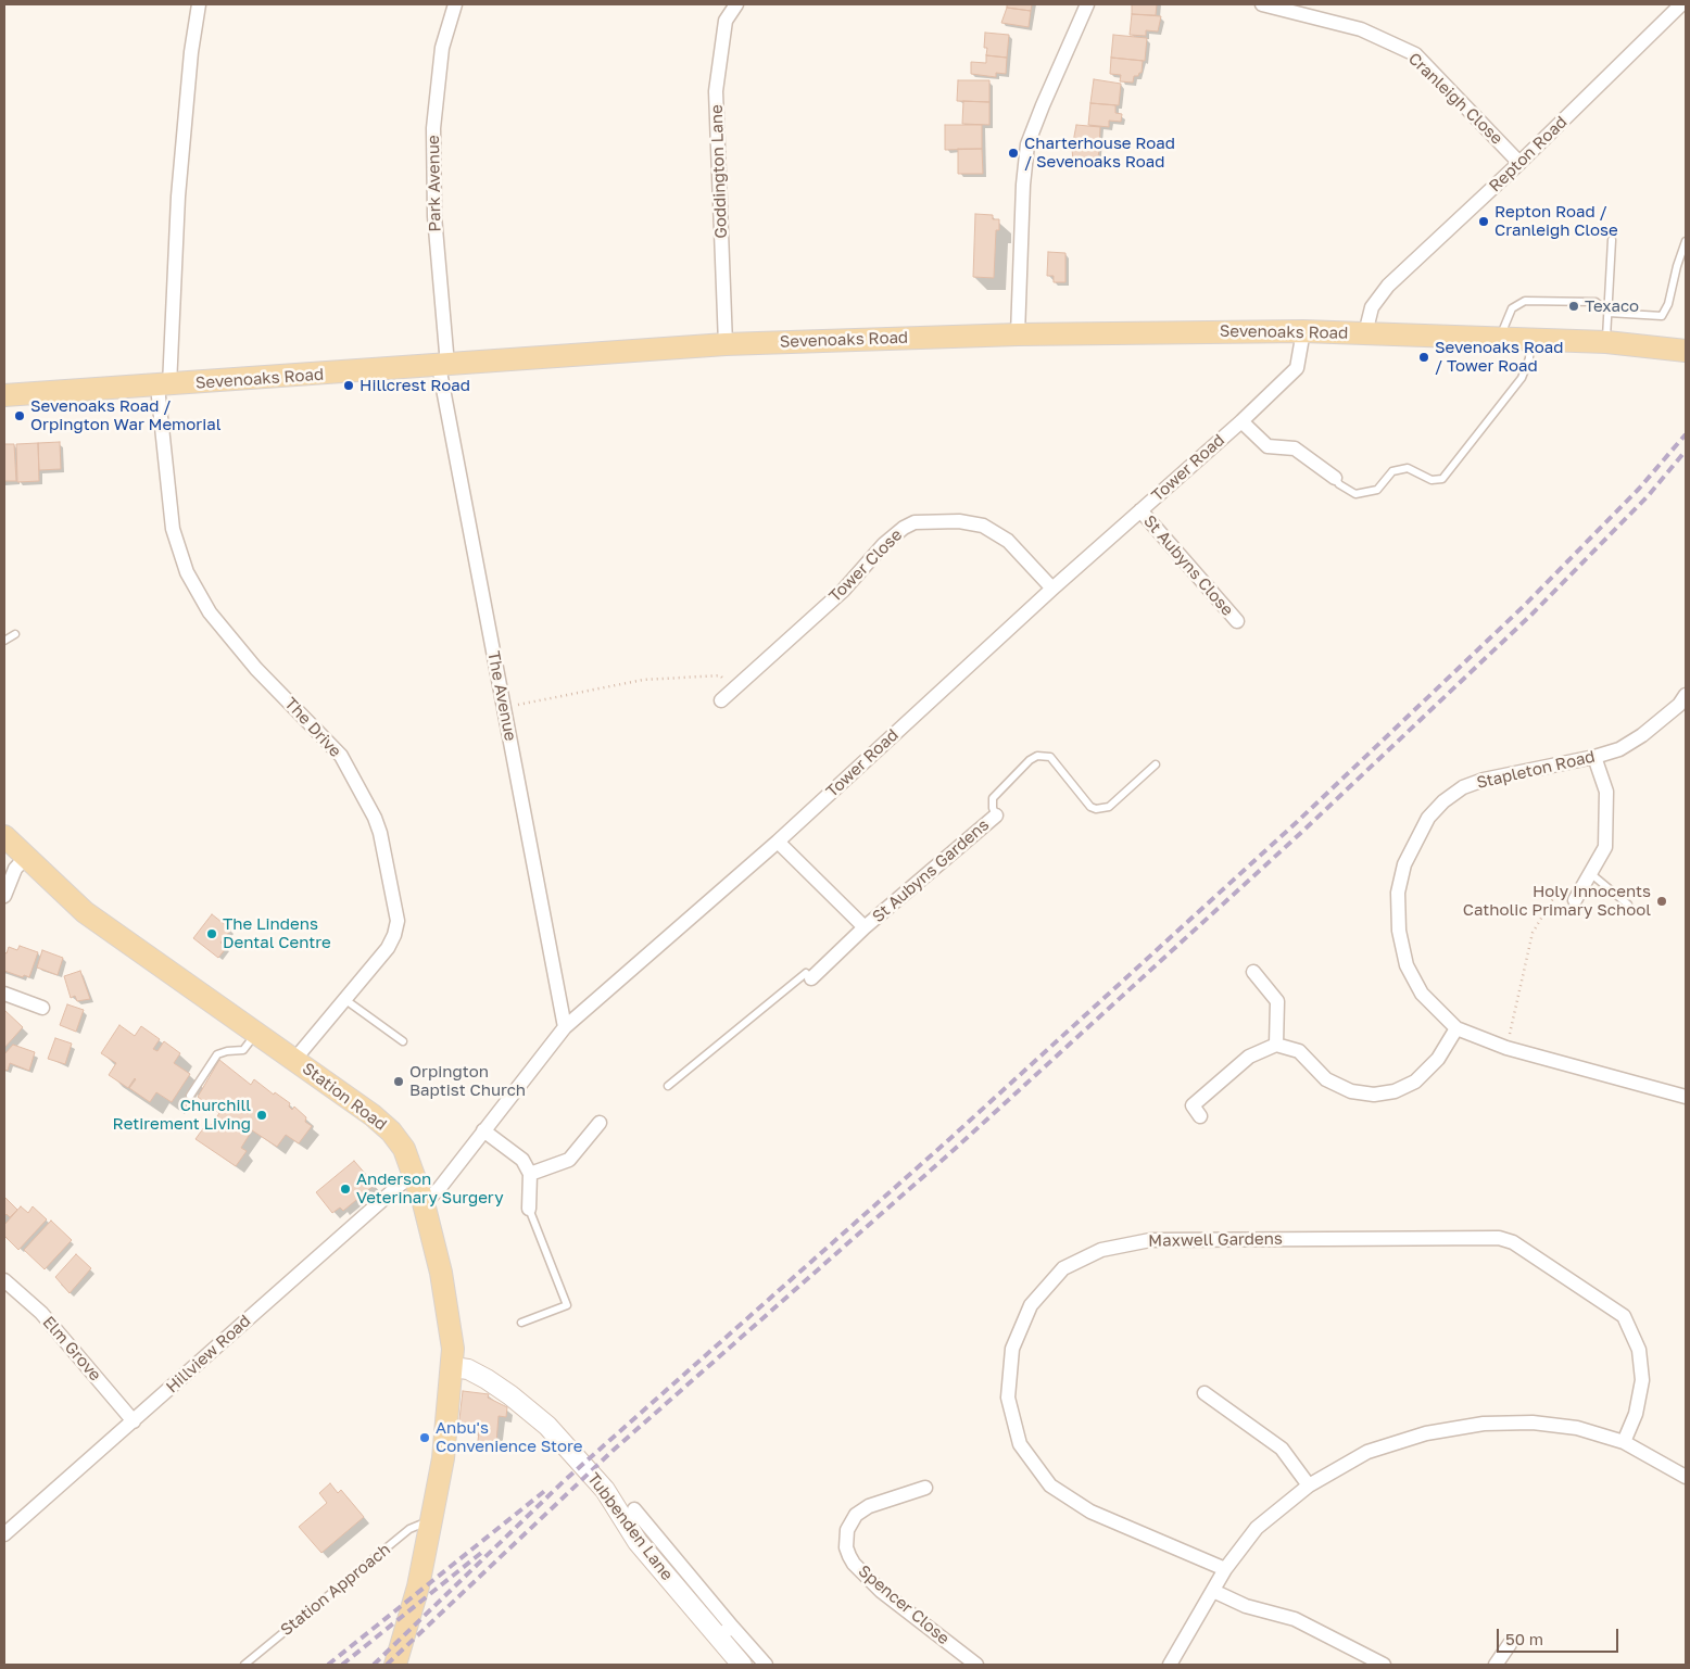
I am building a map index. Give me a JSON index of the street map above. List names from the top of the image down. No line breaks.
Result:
{"streets":{"main road":["Sevenoaks Road","Station Road"],"street":["Cranleigh Close","Repton Road","Goddington Lane","Park Avenue","Tower Road","Tower Close","St Aubyns Close","The Avenue","The Drive","Stapleton Road","St Aubyns Gardens","Maxwell Gardens","Elm Grove","Hillview Road","Tubbenden Lane","Spencer Close"],"lane":["Station Approach"]},"crossings":[["Cranleigh Close","Repton Road"],["Repton Road","Sevenoaks Road"],["Goddington Lane","Sevenoaks Road"],["Park Avenue","Sevenoaks Road"],["Park Avenue","The Avenue"],["Sevenoaks Road","Tower Road"],["Sevenoaks Road","The Avenue"],["Sevenoaks Road","The Drive"],["Tower Road","Tower Close"],["Tower Road","St Aubyns Close"],["Tower Road","The Avenue"],["Tower Road","St Aubyns Gardens"],["Tower Road","Station Road"],["The Drive","Station Road"],["Station Road","Hillview Road"],["Station Road","Tubbenden Lane"],["Station Road","Station Approach"],["Elm Grove","Hillview Road"]],"places":["Charterhouse Road / Sevenoaks Road","Repton Road / Cranleigh Close","Texaco","Sevenoaks Road / Tower Road","Hillcrest Road","Sevenoaks Road / Orpington War Memorial","Holy Innocents Catholic Primary School","The Lindens Dental Centre","Orpington Baptist Church","Churchill Retirement Living","Anderson Veterinary Surgery","Anbu's Convenience Store"],"scale_bar":"50 m"}
